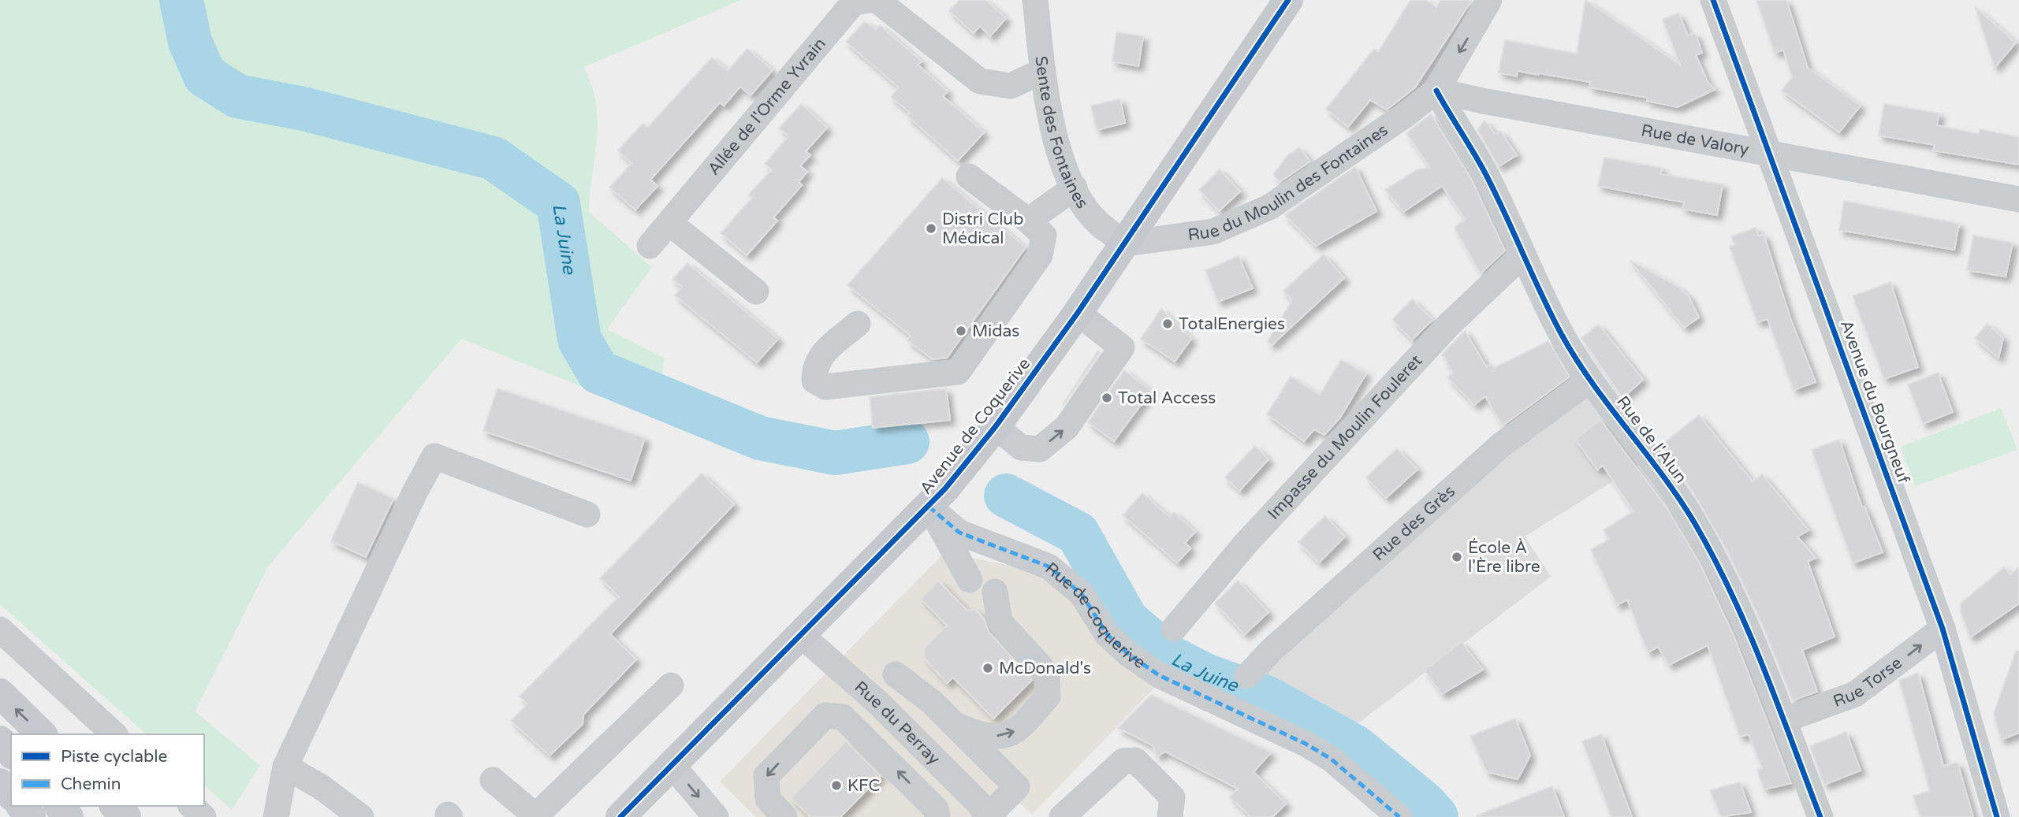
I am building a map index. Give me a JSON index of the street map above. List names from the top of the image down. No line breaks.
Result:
{"streets":{"main road":["Avenue de Coquerive"],"street":["Allée de l'Orme Yvrain","Sente des Fontaines","Rue de Valory","Rue du Moulin des Fontaines","Avenue du Bourgneuf","Impasse du Moulin Fouleret","Rue de l'Alun","Rue des Grès","Rue de Coquerive","Rue Torse","Rue du Perray"]},"crossings":[["Sente des Fontaines","Rue du Moulin des Fontaines"],["Sente des Fontaines","Avenue de Coquerive"],["Rue de Valory","Rue du Moulin des Fontaines"],["Rue de Valory","Avenue du Bourgneuf"],["Rue de Valory","Rue de l'Alun"],["Rue du Moulin des Fontaines","Avenue de Coquerive"],["Rue du Moulin des Fontaines","Rue de l'Alun"],["Avenue du Bourgneuf","Rue Torse"],["Avenue de Coquerive","Rue de Coquerive"],["Avenue de Coquerive","Rue du Perray"],["Impasse du Moulin Fouleret","Rue de l'Alun"],["Rue de l'Alun","Rue des Grès"],["Rue de l'Alun","Rue Torse"]],"one_way":["Rue Torse"],"water":["La Juine"],"places":["Distri Club Médical","TotalEnergies","Midas","Total Access","École À l'Ère libre","McDonald's","KFC"],"legend":["Piste cyclable","Chemin"]}
